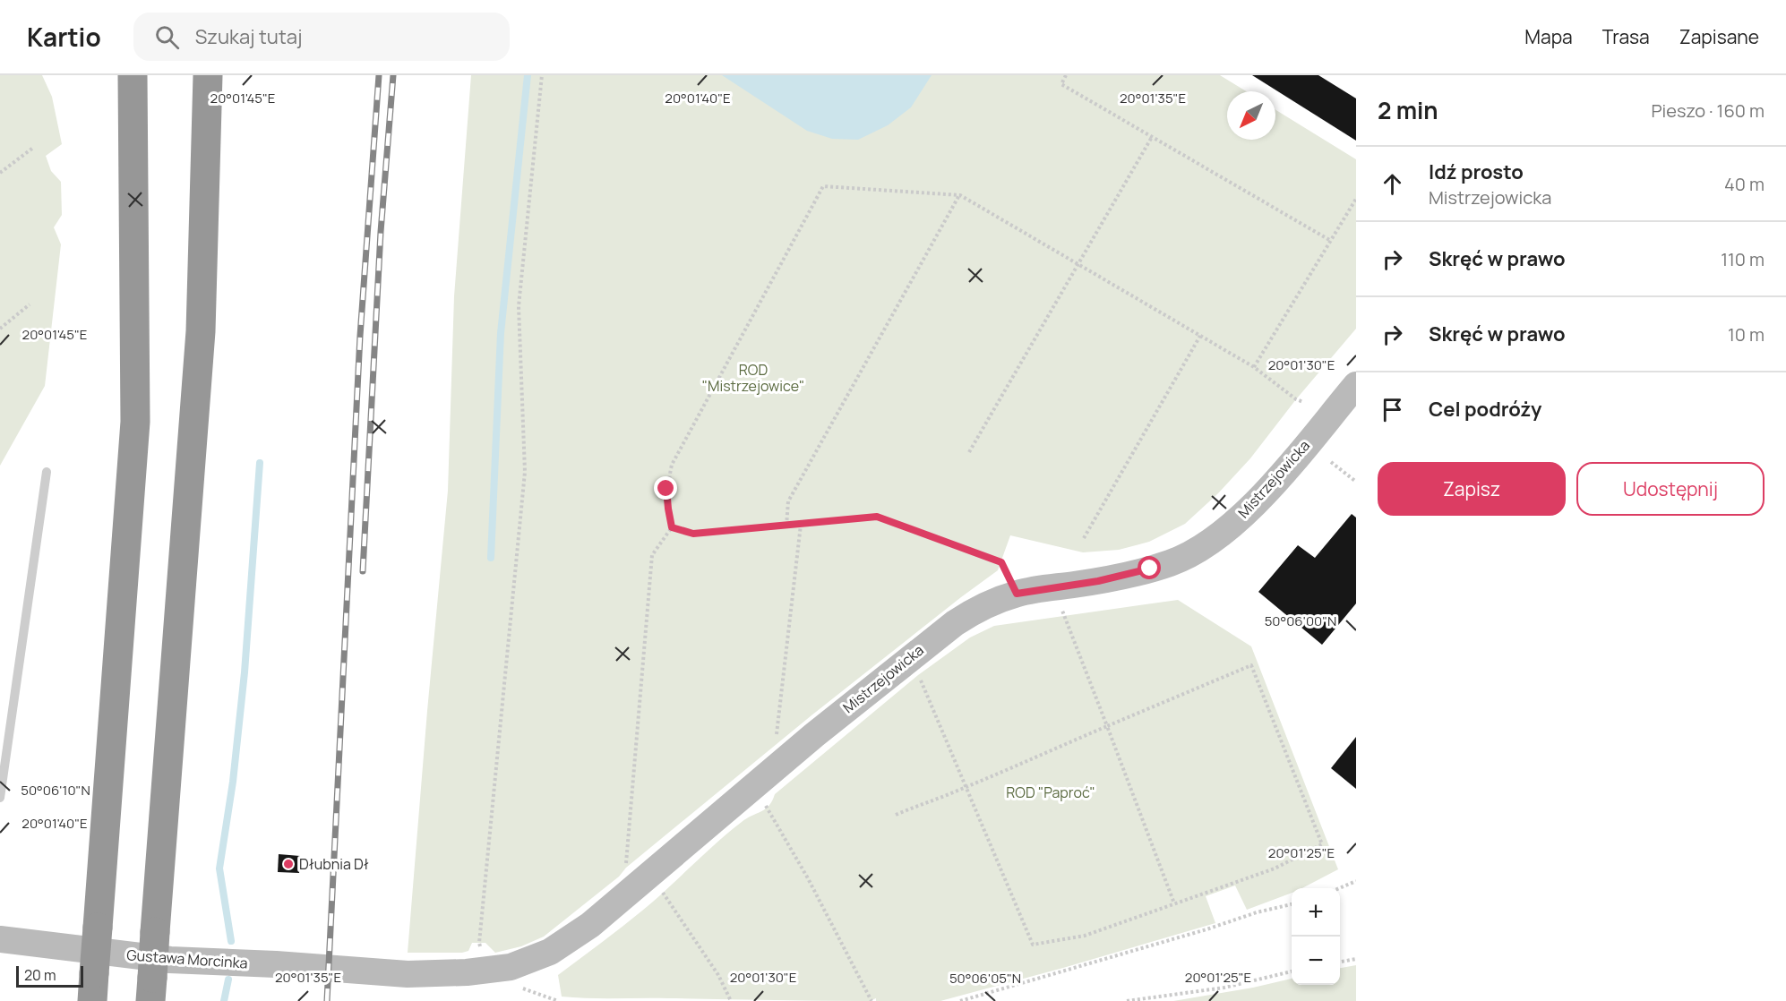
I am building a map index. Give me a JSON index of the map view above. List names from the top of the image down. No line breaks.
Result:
{"streets":{"street":["Mistrzejowicka","Gustawa Morcinka"]},"crossings":[["Mistrzejowicka","Gustawa Morcinka"]],"parks":["ROD \"Mistrzejowice\"","ROD \"Paproć\""],"places":["Dłubnia Dł"],"scale_bar":"20 m","north":"bottom left","page":{"header":"Kartio","search":"Szukaj tutaj","nav":["Mapa","Trasa","Zapisane"],"heading":["2 min","Pieszo · 160 m"],"list":[["Idź prosto","Mistrzejowicka","40 m"],["Skręć w prawo","110 m"],["Skręć w prawo","10 m"],"Cel podróży"],"buttons":["Zapisz","Udostępnij"],"map_buttons":["+","−"],"scale":"20 m"},"coordinates":["20°01'45\"E","20°01'40\"E","20°01'35\"E","20°01'30\"E","50°06'00\"N","50°06'10\"N","20°01'25\"E","50°06'05\"N"]}
